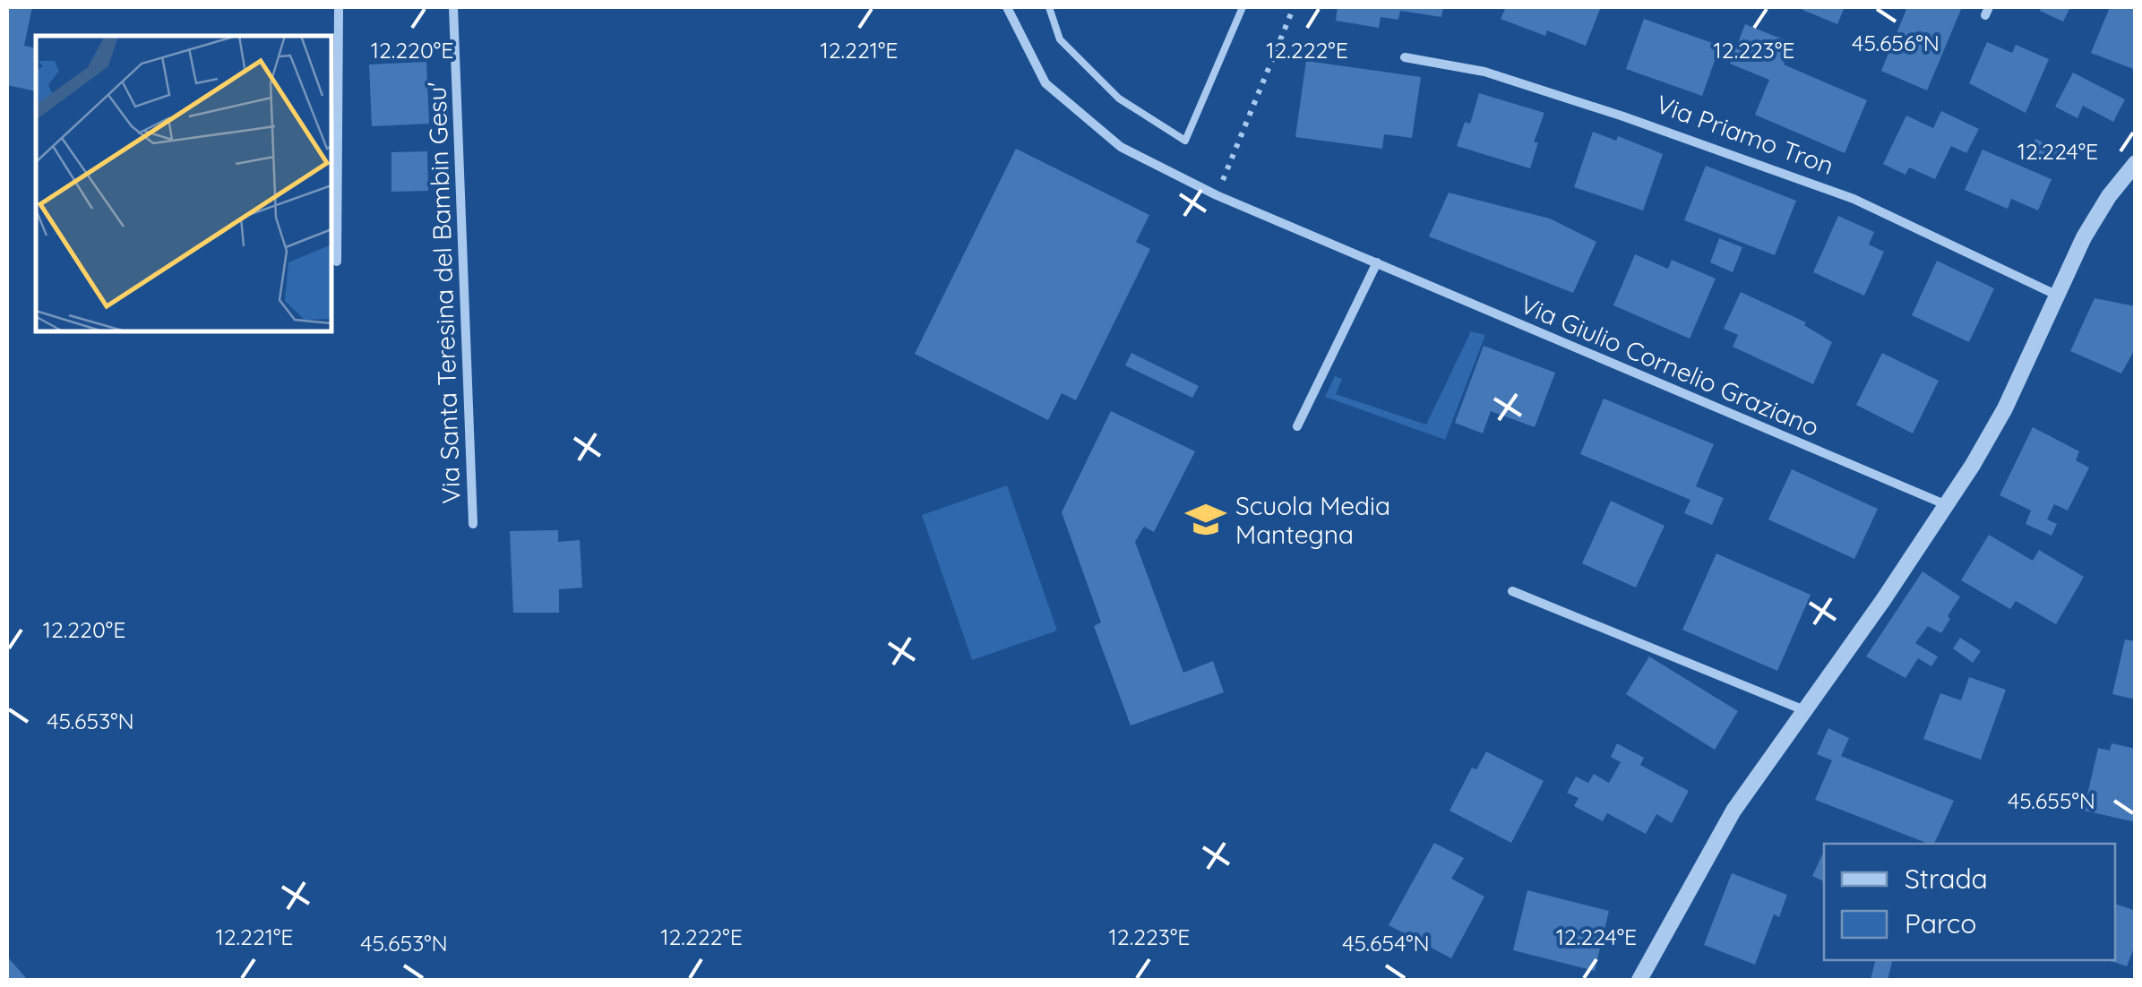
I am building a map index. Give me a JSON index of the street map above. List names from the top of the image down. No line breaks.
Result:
{"streets":{"street":["Via Priamo Tron","Via Santa Teresina del Bambin Gesu'","Via Giulio Cornelio Graziano"]},"places":{"school or university":["Scuola Media Mantegna"]},"legend":["Strada","Parco"],"coordinates":["45.656°N","12.220°E","12.221°E","12.222°E","12.223°E","12.224°E","45.653°N","45.655°N","45.654°N"]}
